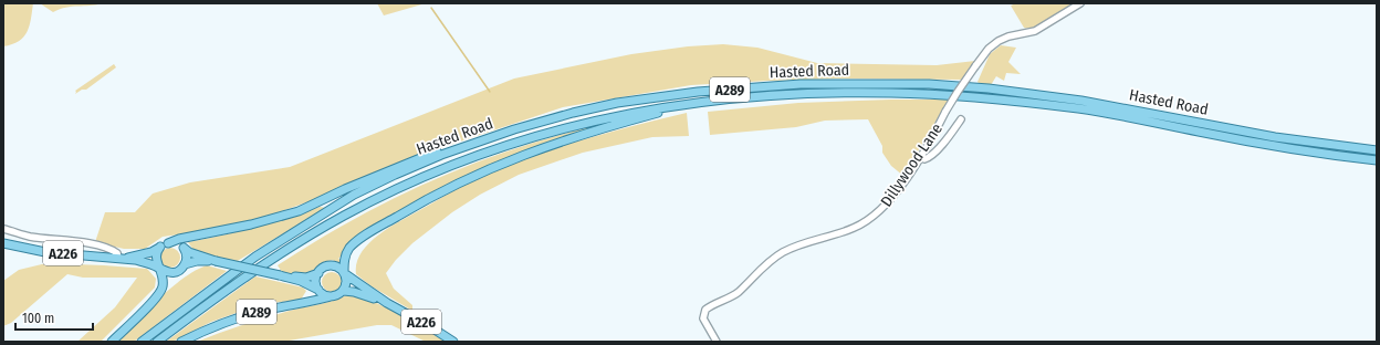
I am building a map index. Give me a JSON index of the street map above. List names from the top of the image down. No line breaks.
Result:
{"streets":{"main road":["Hasted Road","A289","A226"],"street":["Dillywood Lane"]},"crossings":[["Hasted Road","A289"],["A289","A226"]],"scale_bar":"100 m"}
